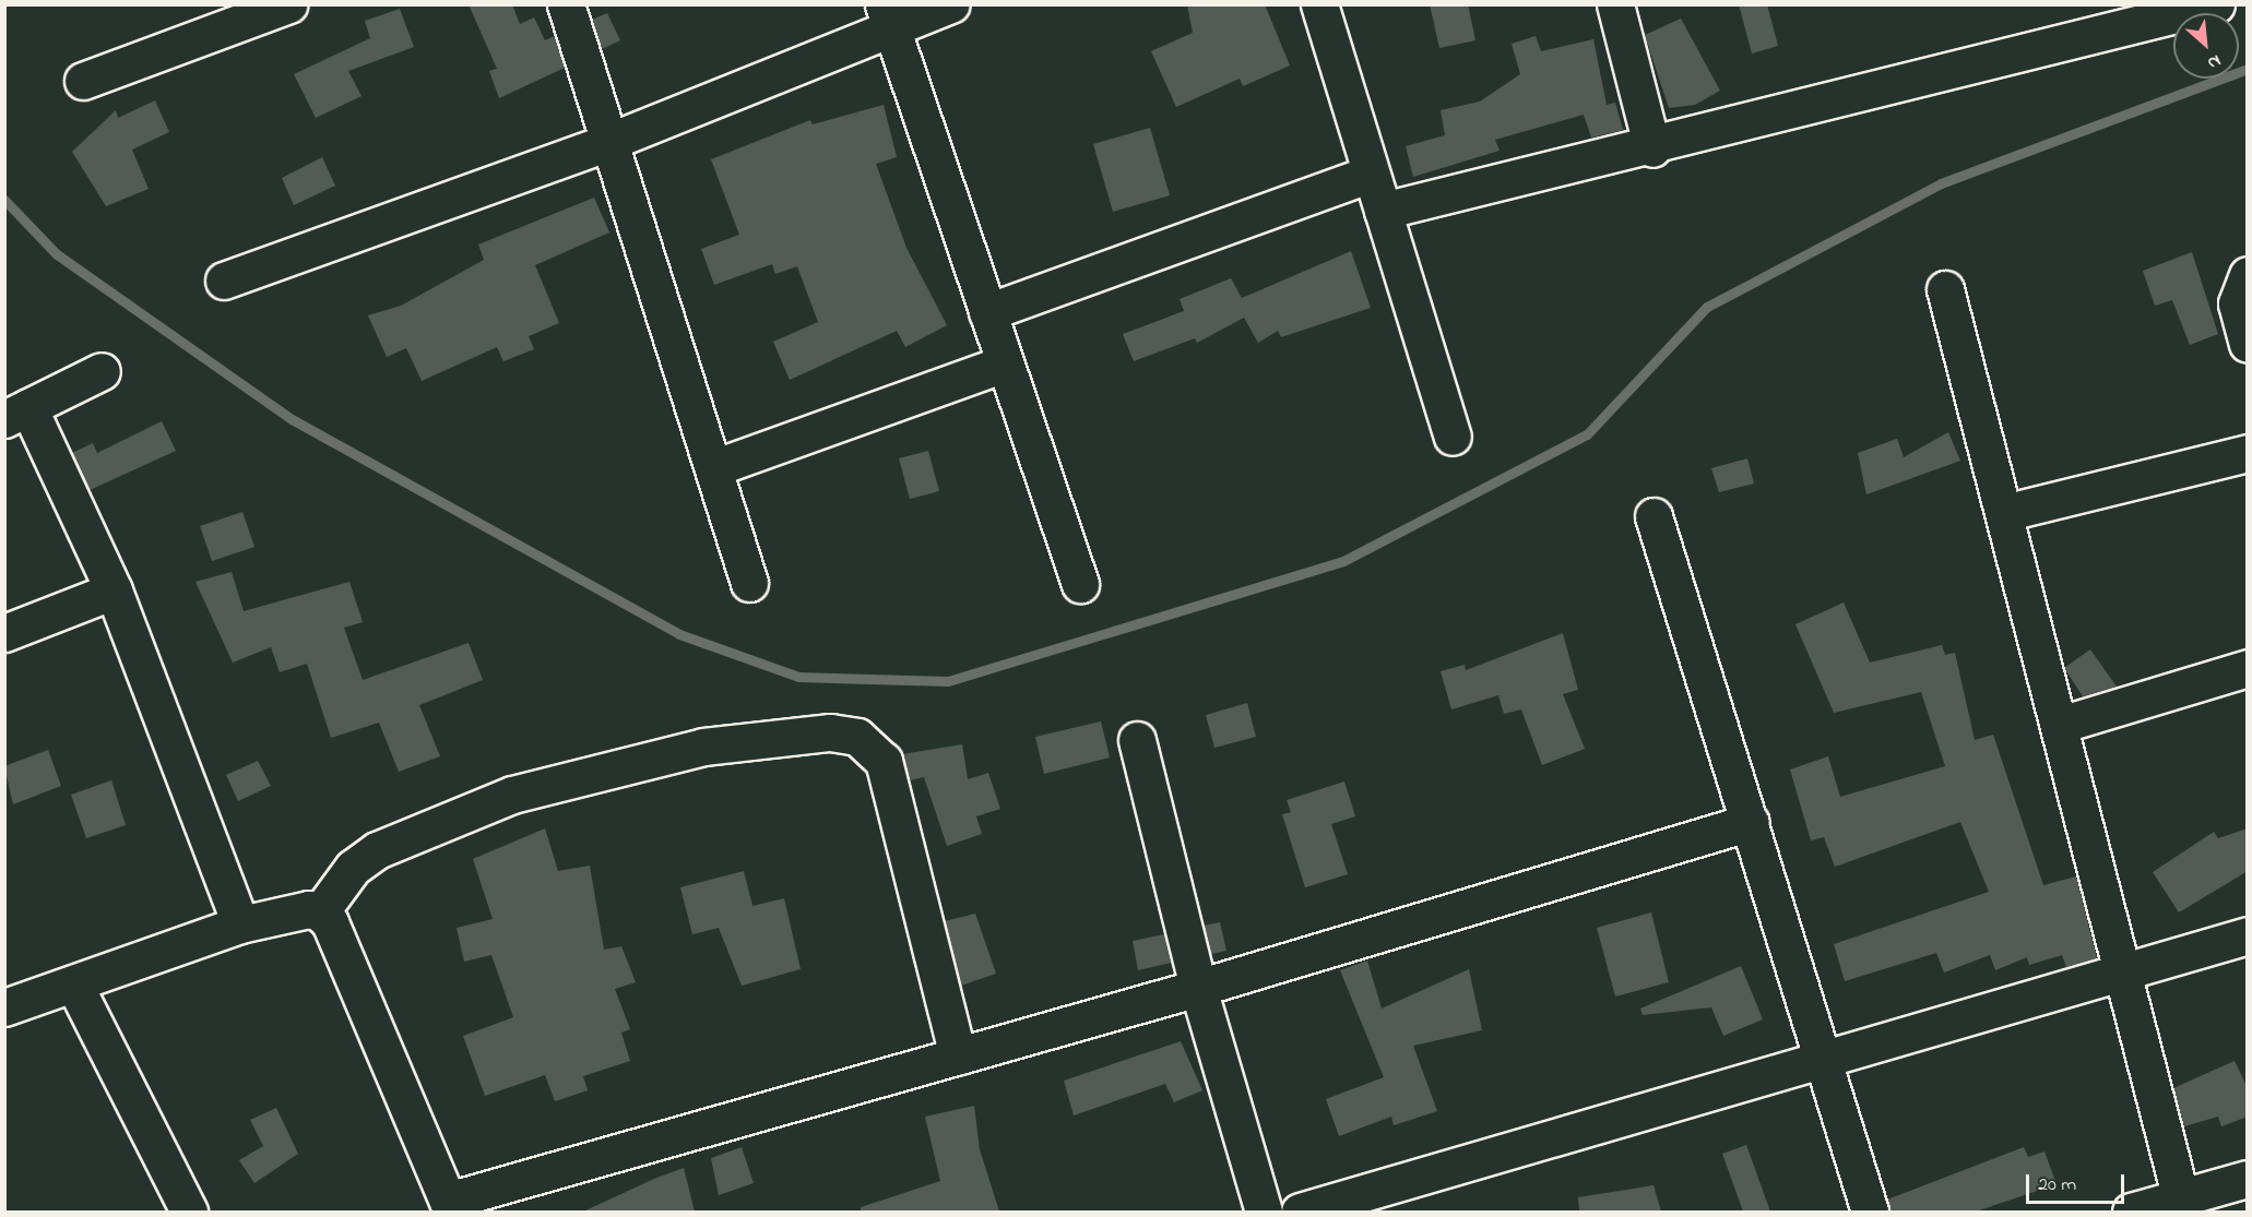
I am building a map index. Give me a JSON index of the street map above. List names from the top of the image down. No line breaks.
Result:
{"scale_bar":"20 m","north":"bottom right"}
